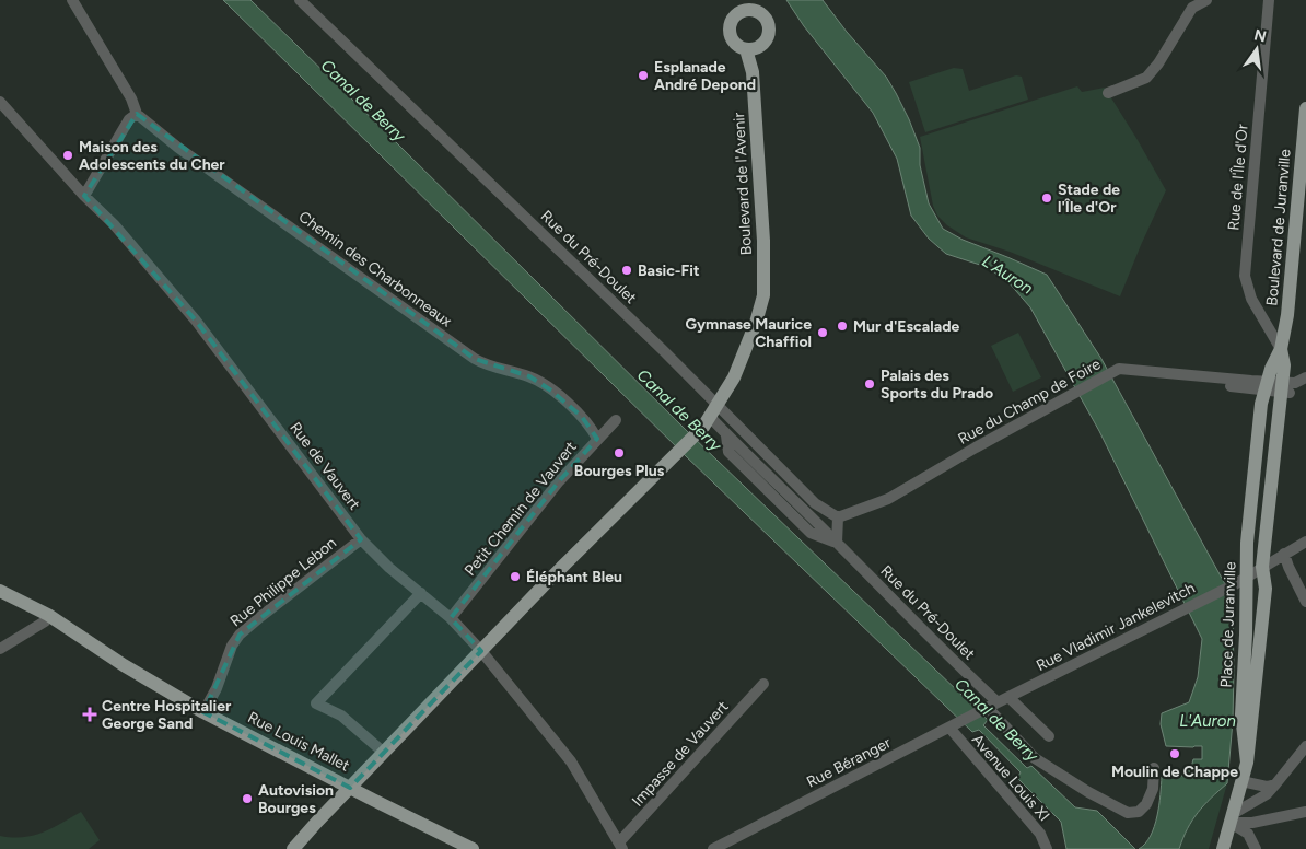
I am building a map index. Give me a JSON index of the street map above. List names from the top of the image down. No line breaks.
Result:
{"streets":{"main road":["Boulevard de l'Avenir","Boulevard de Juranville","Place de Juranville","Rue Louis Mallet"],"street":["Rue de l'Île d'Or","Rue du Pré-Doulet","Chemin des Charbonneaux","Rue du Champ de Foire","Rue de Vauvert","Petit Chemin de Vauvert","Rue Philippe Lebon","Rue Vladimir Jankelevitch","Impasse de Vauvert","Rue Béranger","Avenue Louis XI"]},"crossings":[["Rue de l'Île d'Or","Boulevard de Juranville"],["Boulevard de l'Avenir","Rue du Pré-Doulet"],["Boulevard de l'Avenir","Rue de Vauvert"],["Boulevard de l'Avenir","Rue Louis Mallet"],["Boulevard de Juranville","Rue du Champ de Foire"],["Boulevard de Juranville","Place de Juranville"],["Rue du Pré-Doulet","Rue du Champ de Foire"],["Rue du Pré-Doulet","Rue Vladimir Jankelevitch"],["Rue du Pré-Doulet","Rue Béranger"],["Chemin des Charbonneaux","Petit Chemin de Vauvert"],["Rue du Champ de Foire","Place de Juranville"],["Rue de Vauvert","Petit Chemin de Vauvert"],["Rue de Vauvert","Rue Philippe Lebon"],["Rue de Vauvert","Impasse de Vauvert"],["Rue Philippe Lebon","Rue Louis Mallet"],["Place de Juranville","Rue Vladimir Jankelevitch"],["Rue Vladimir Jankelevitch","Rue Béranger"],["Rue Béranger","Avenue Louis XI"]],"water":["Canal de Berry","L'Auron"],"places":{"other":["Esplanade André Depond","Maison des Adolescents du Cher","Stade de l'Île d'Or","Basic-Fit","Mur d'Escalade","Gymnase Maurice Chaffiol","Palais des Sports du Prado","Bourges Plus","Éléphant Bleu","Moulin de Chappe","Autovision Bourges"],"health":["Centre Hospitalier George Sand"]},"north":"top"}
